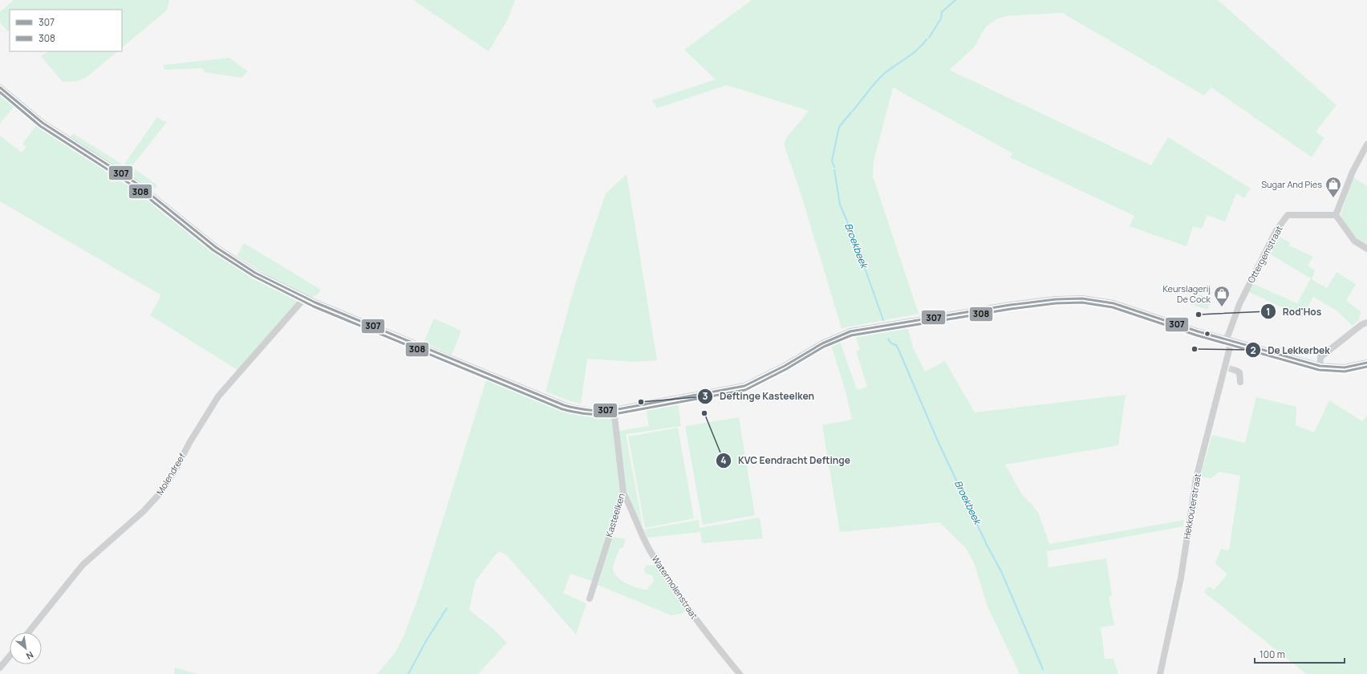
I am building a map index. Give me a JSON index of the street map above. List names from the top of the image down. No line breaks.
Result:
{"streets":{"street":["Ottergemstraat","Molendreef","Hekkouterstraat","Kasteelken","Watermolenstraat"]},"crossings":[["Ottergemstraat","Hekkouterstraat"],["Kasteelken","Watermolenstraat"]],"water":["Broekbeek"],"places":{"shop":["Sugar And Pies","Keurslagerij De Cock"],"other":["Rod'Hos","De Lekkerbek","Deftinge Kasteelken","KVC Eendracht Deftinge"]},"lines":["transit line 307","transit line 308"],"legend":["307","308"],"scale_bar":"100 m","north":"bottom right"}
